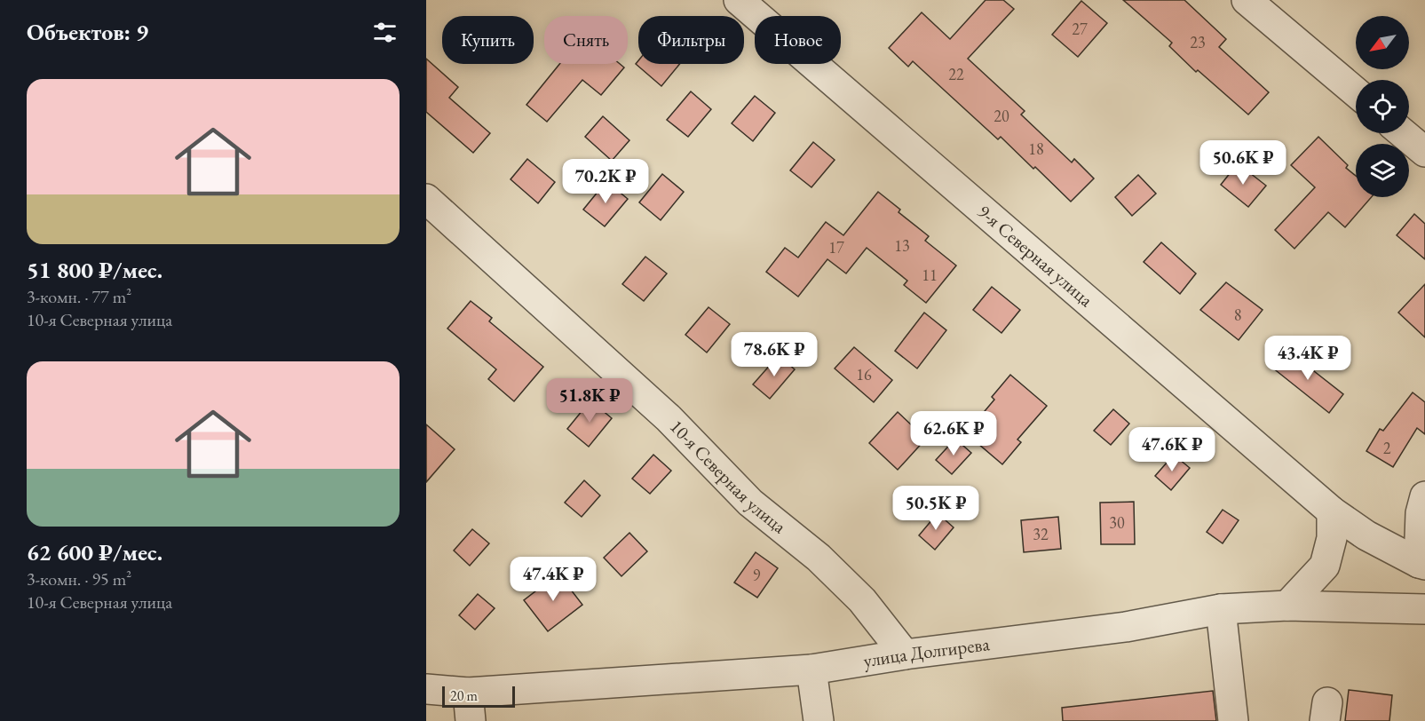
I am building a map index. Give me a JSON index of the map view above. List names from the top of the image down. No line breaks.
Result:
{"streets":{"street":["9-я Северная улица","10-я Северная улица","улица Долгирева"]},"crossings":[["10-я Северная улица","улица Долгирева"]],"house_numbers":["27","23","22","20","18","13","17","11","8","16","2","30","32","9"],"scale_bar":"20 m","north":"bottom left","page":{"heading":"Объектов: 9","chip":["Купить","Снять","Фильтры","Новое"],"list":[{"name":"51 800 ₽/мес.","note":"3-комн. · 77 m² · 10-я Северная улица"},{"name":"62 600 ₽/мес.","note":"3-комн. · 95 m² · 10-я Северная улица"}],"price":["50.6K ₽","70.2K ₽","78.6K ₽","43.4K ₽","51.8K ₽","62.6K ₽","47.6K ₽","50.5K ₽","47.4K ₽"],"scale":"20 m"}}
